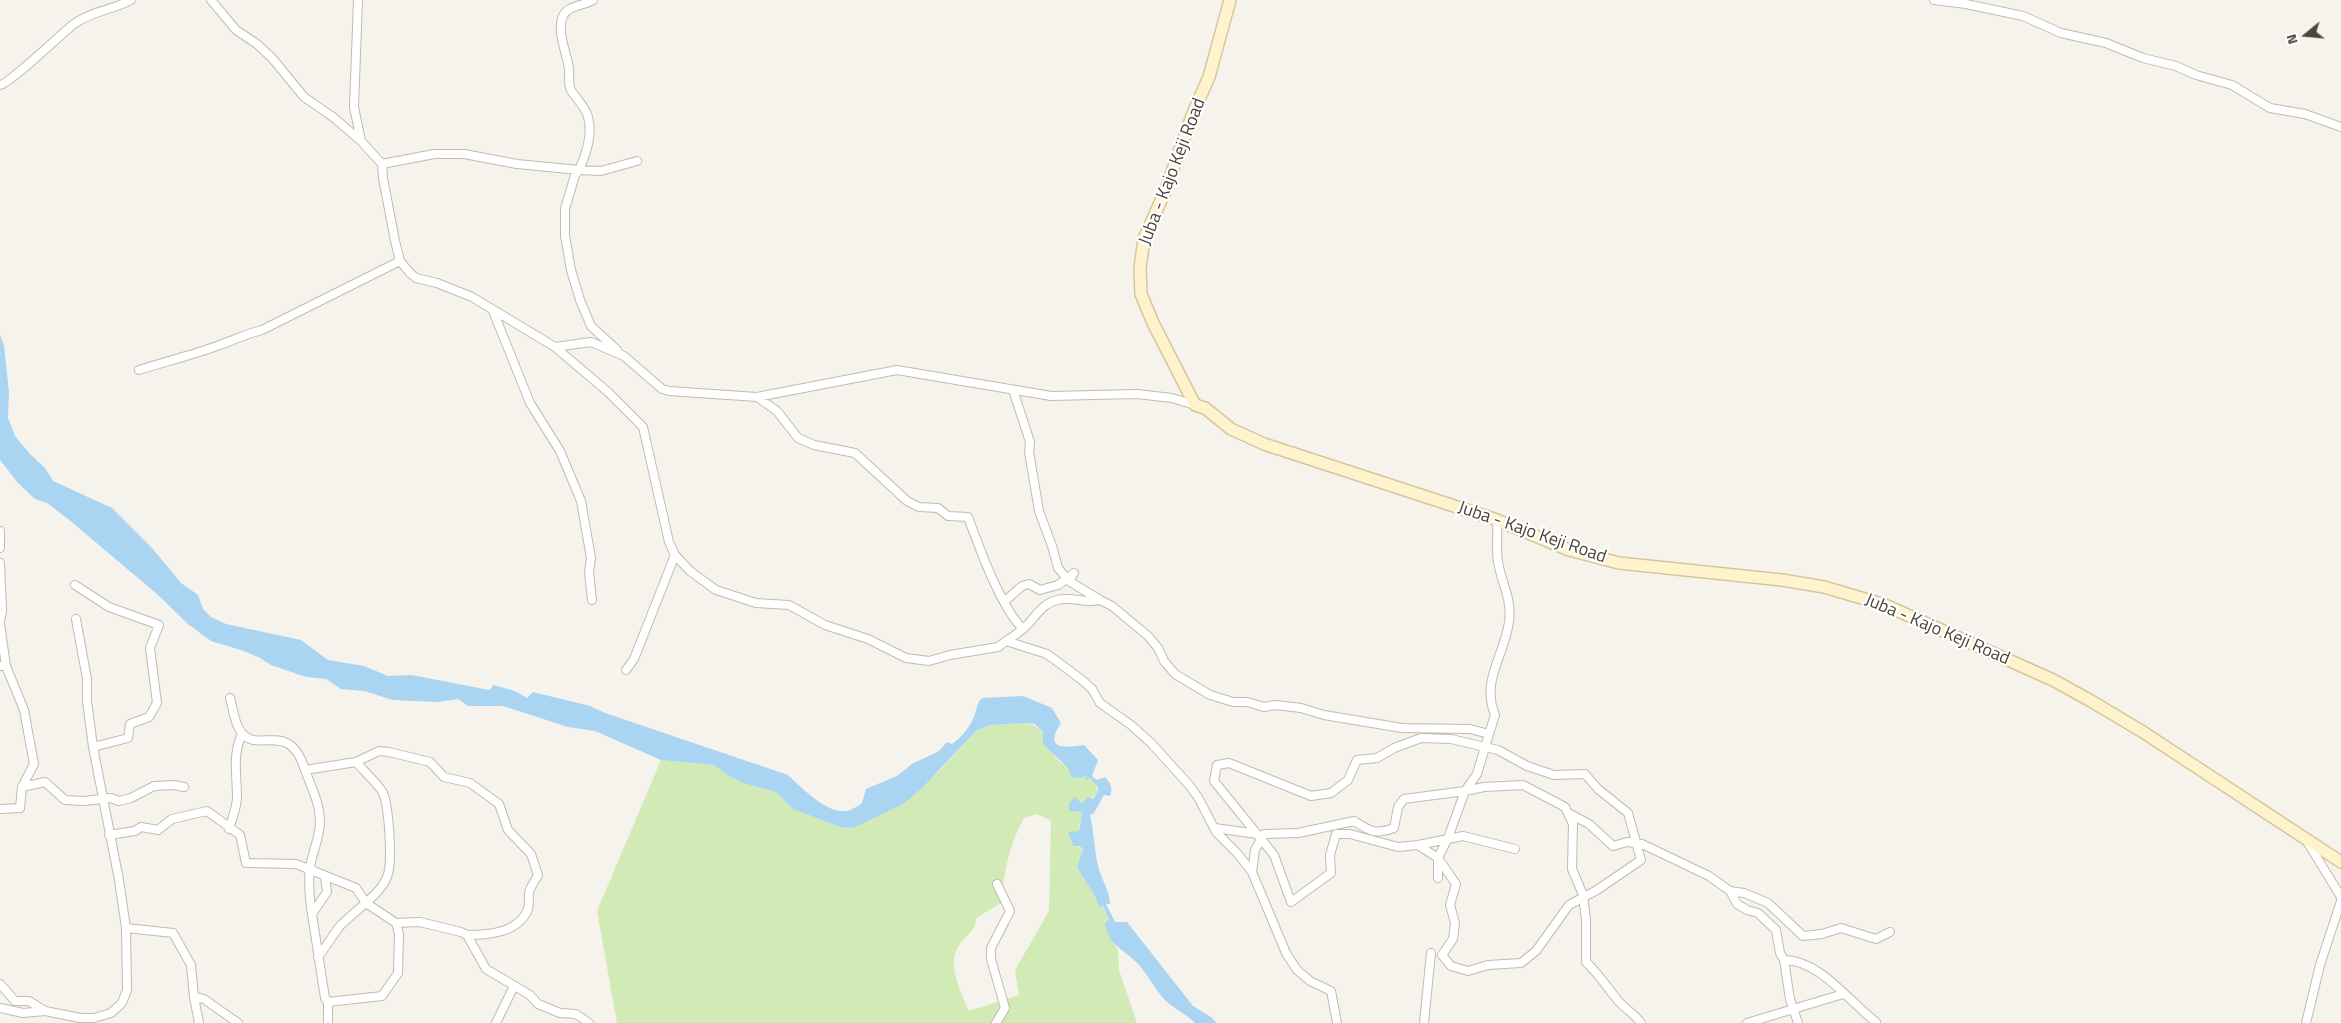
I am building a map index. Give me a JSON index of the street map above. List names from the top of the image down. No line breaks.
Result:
{"streets":{"main road":["Juba - Kajo Keji Road"]},"north":"left"}
